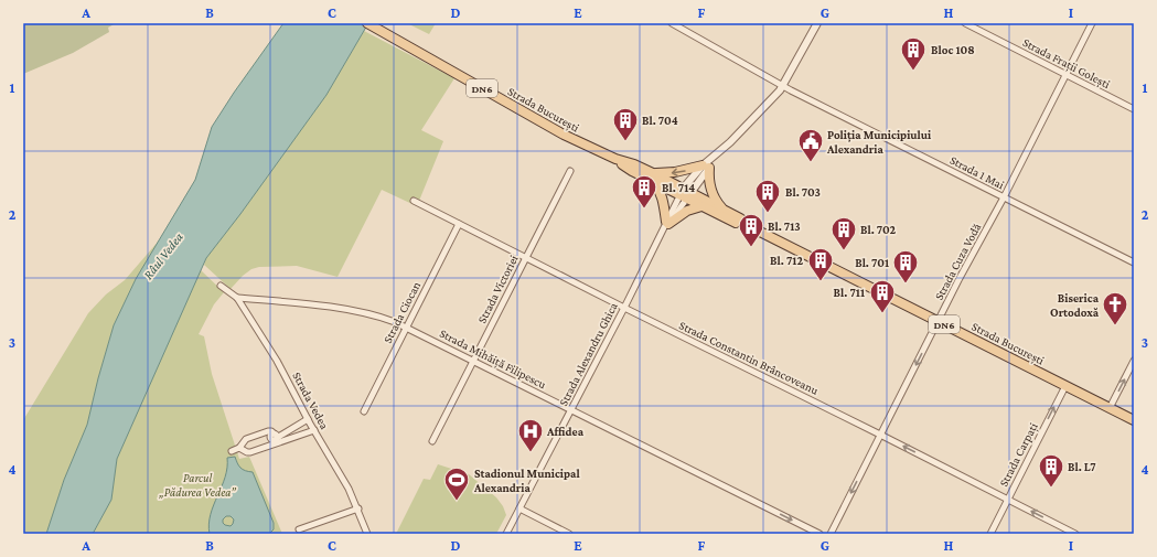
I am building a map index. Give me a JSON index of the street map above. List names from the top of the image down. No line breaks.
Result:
{"streets":{"main road":["DN6","Strada București"],"street":["Strada Frații Golești","Strada 1 Mai","Strada Cuza Vodă","Strada Victoriei","Strada Ciocan","Strada Alexandru Ghica","Strada Constantin Brâncoveanu","Strada Mihăiță Filipescu","Strada Vedea","Strada Carpați"]},"crossings":[["Strada Frații Golești","Strada Cuza Vodă"],["Strada București","Strada Cuza Vodă"],["Strada București","Strada Alexandru Ghica"],["Strada București","Strada Carpați"],["Strada 1 Mai","Strada Cuza Vodă"],["Strada 1 Mai","Strada Alexandru Ghica"],["Strada Cuza Vodă","Strada Constantin Brâncoveanu"],["Strada Victoriei","Strada Constantin Brâncoveanu"],["Strada Victoriei","Strada Mihăiță Filipescu"],["Strada Ciocan","Strada Constantin Brâncoveanu"],["Strada Ciocan","Strada Mihăiță Filipescu"],["Strada Alexandru Ghica","Strada Constantin Brâncoveanu"],["Strada Alexandru Ghica","Strada Mihăiță Filipescu"],["Strada Constantin Brâncoveanu","Strada Carpați"],["Strada Mihăiță Filipescu","Strada Vedea"]],"one_way":["Strada Cuza Vodă","Strada Mihăiță Filipescu","Strada Carpați"],"water":["Râul Vedea"],"parks":["Parcul „Pădurea Vedea”"],"places":{"building":["Bloc 108","Bl. 704","Bl. 714","Bl. 703","Bl. 713","Bl. 702","Bl. 712","Bl. 701","Bl. 711","Bl. L7"],"public building":["Poliția Municipiului Alexandria"],"church":["Biserica Ortodoxă"],"hospital":["Affidea"],"sports":["Stadionul Municipal Alexandria"]},"grid":{"columns":["A","B","C","D","E","F","G","H","I"],"rows":["1","2","3","4"]}}
